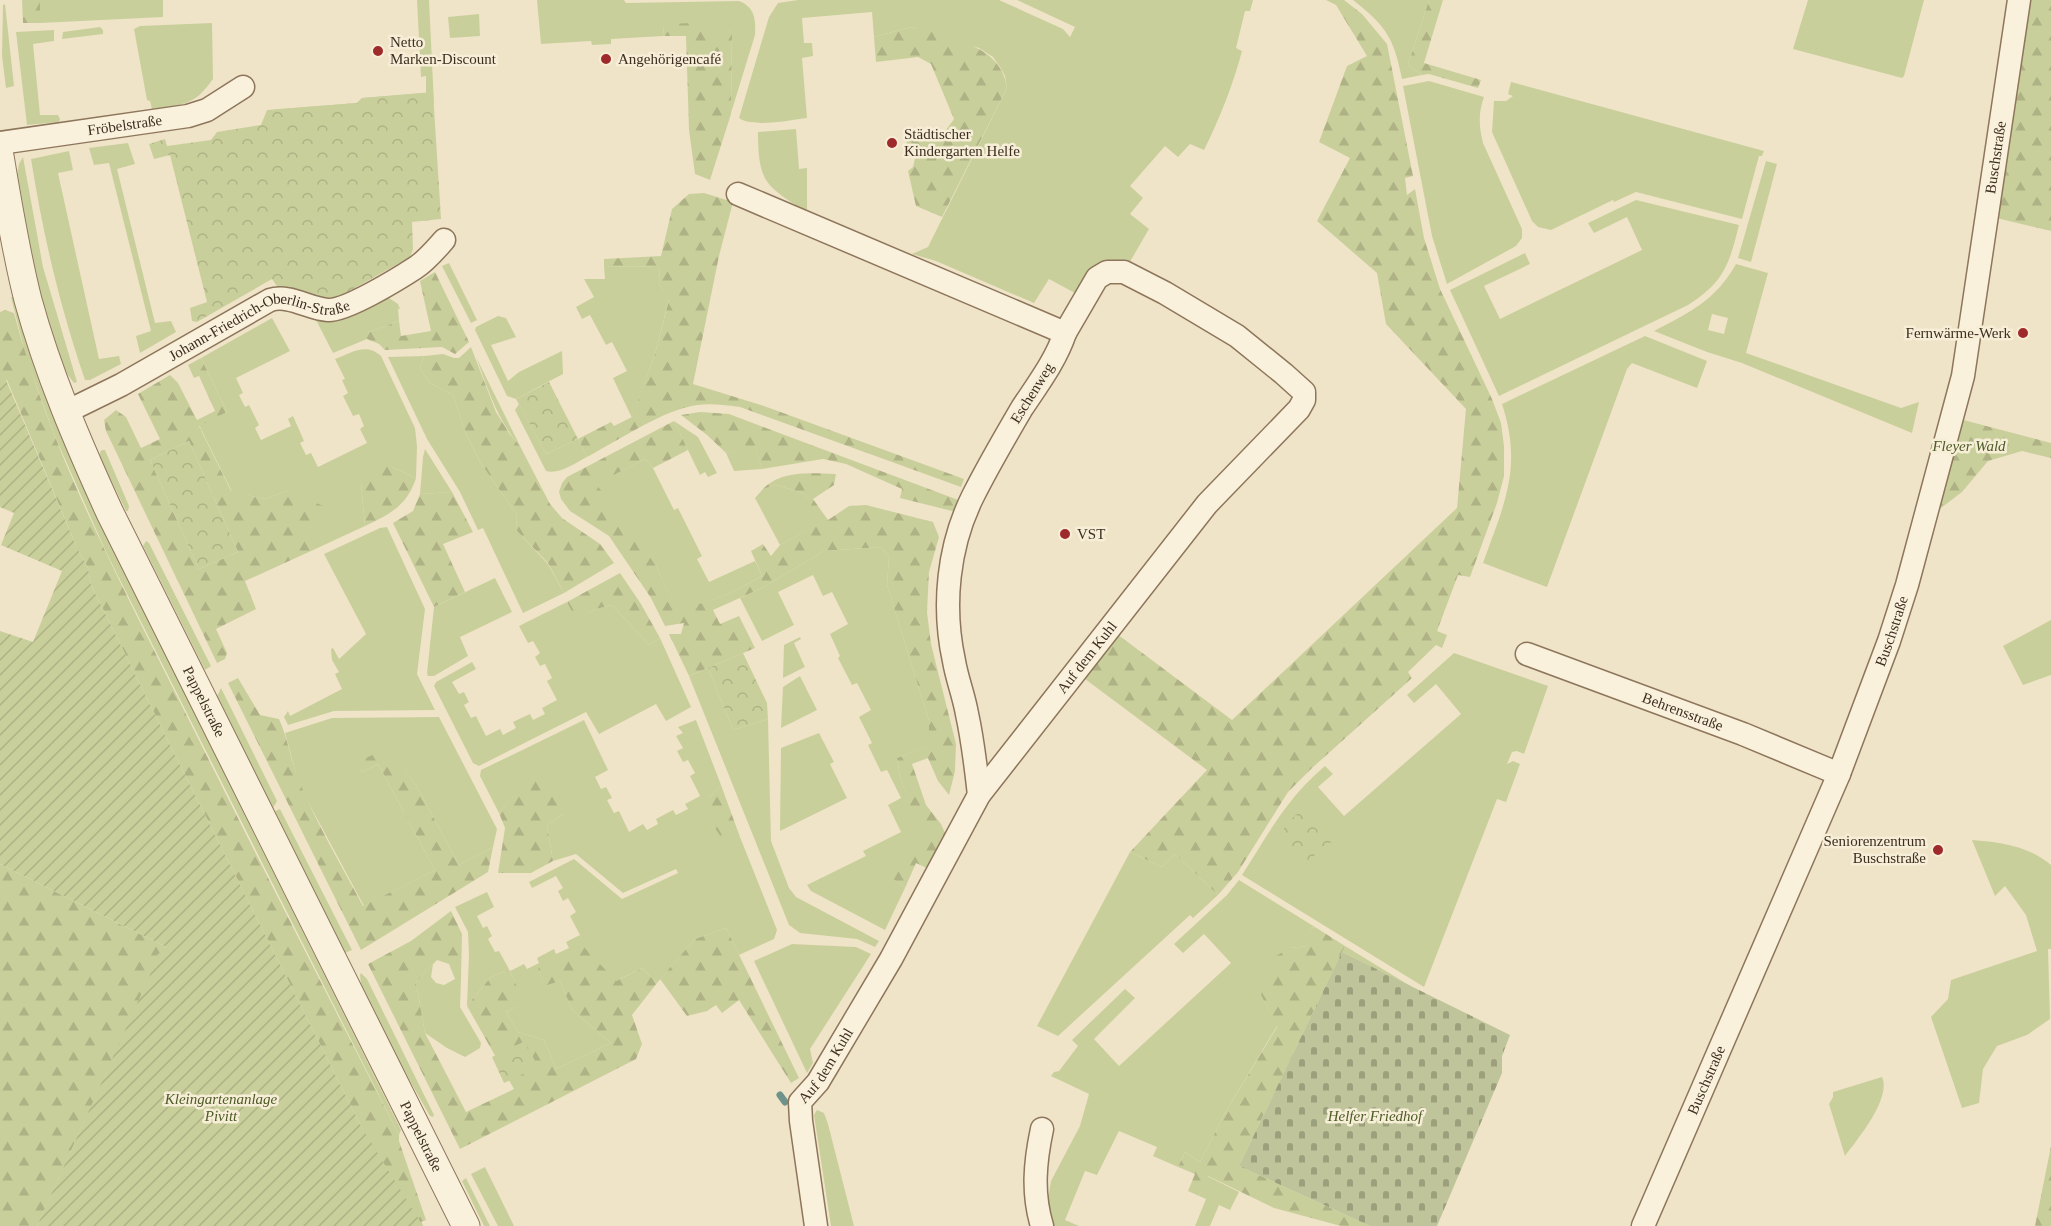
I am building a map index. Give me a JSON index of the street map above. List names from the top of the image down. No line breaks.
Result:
{"streets":{"street":["Fröbelstraße","Buschstraße","Johann-Friedrich-Oberlin-Straße","Eschenweg","Auf dem Kuhl","Pappelstraße","Behrensstraße"]},"crossings":[["Buschstraße","Behrensstraße"],["Johann-Friedrich-Oberlin-Straße","Pappelstraße"],["Eschenweg","Auf dem Kuhl"]],"parks":["Fleyer Wald","Kleingartenanlage Pivitt","Helfer Friedhof"],"places":["Netto Marken-Discount","Angehörigencafé","Städtischer Kindergarten Helfe","Fernwärme-Werk","VST","Seniorenzentrum Buschstraße"]}
